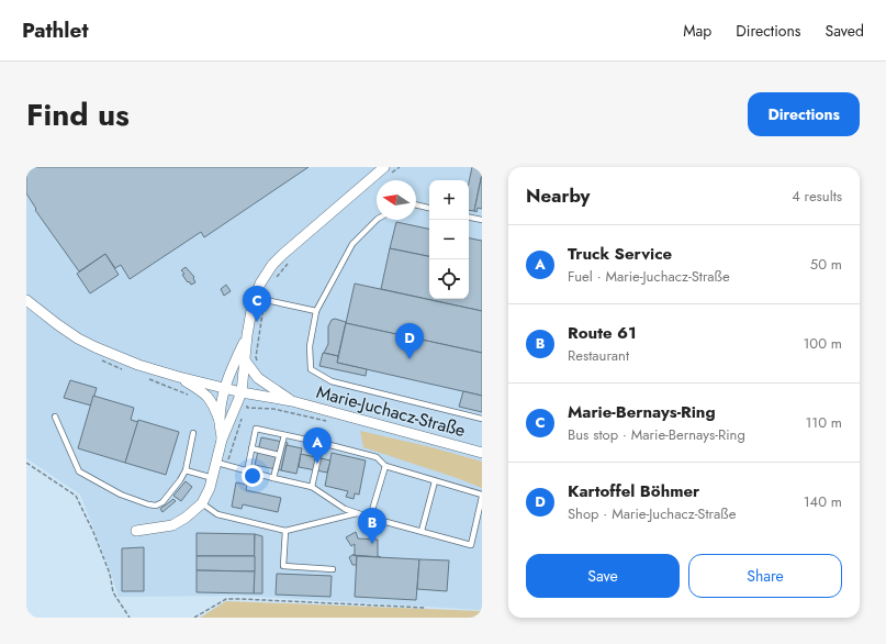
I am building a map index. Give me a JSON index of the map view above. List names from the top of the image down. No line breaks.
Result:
{"streets":{"street":["Marie-Juchacz-Straße"]},"north":"left","page":{"header":"Pathlet","nav":["Map","Directions","Saved"],"title":"Find us","buttons":["Directions",["Save","Share"]],"heading":["Nearby","4 results"],"map_buttons":["+","−"],"list":[{"mark":"A","name":"Truck Service","note":"Fuel · Marie-Juchacz-Straße","value":"50 m"},{"mark":"B","name":"Route 61","note":"Restaurant","value":"100 m"},{"mark":"C","name":"Marie-Bernays-Ring","note":"Bus stop · Marie-Bernays-Ring","value":"110 m"},{"mark":"D","name":"Kartoffel Böhmer","note":"Shop · Marie-Juchacz-Straße","value":"140 m"}],"pins":["C","D","A","B"]}}
